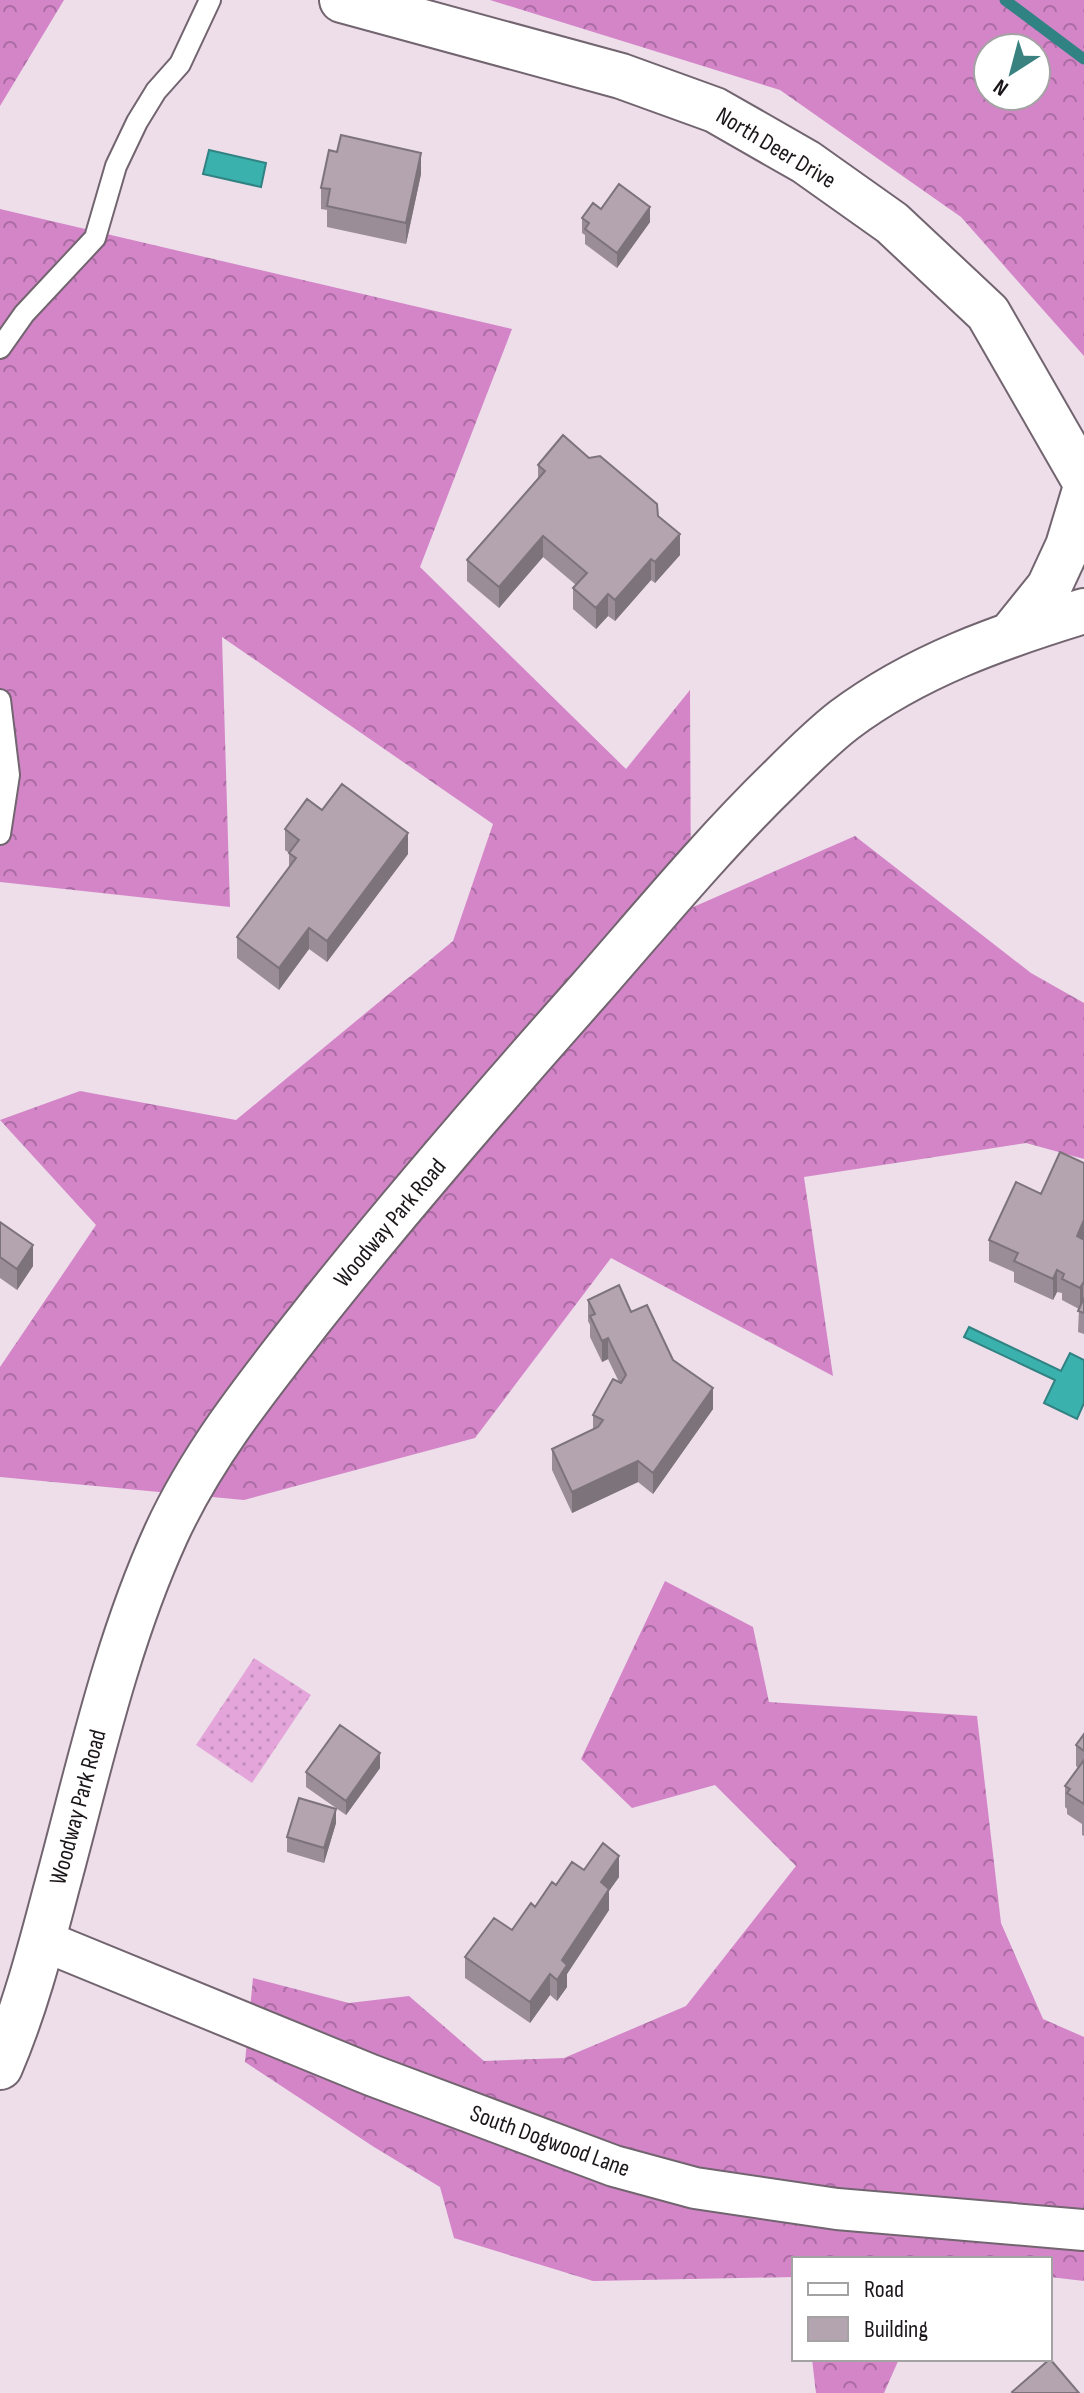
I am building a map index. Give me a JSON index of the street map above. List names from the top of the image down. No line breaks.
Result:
{"streets":{"street":["North Deer Drive","Woodway Park Road","South Dogwood Lane"]},"crossings":[["Woodway Park Road","South Dogwood Lane"]],"legend":["Road","Building"],"north":"bottom left"}
